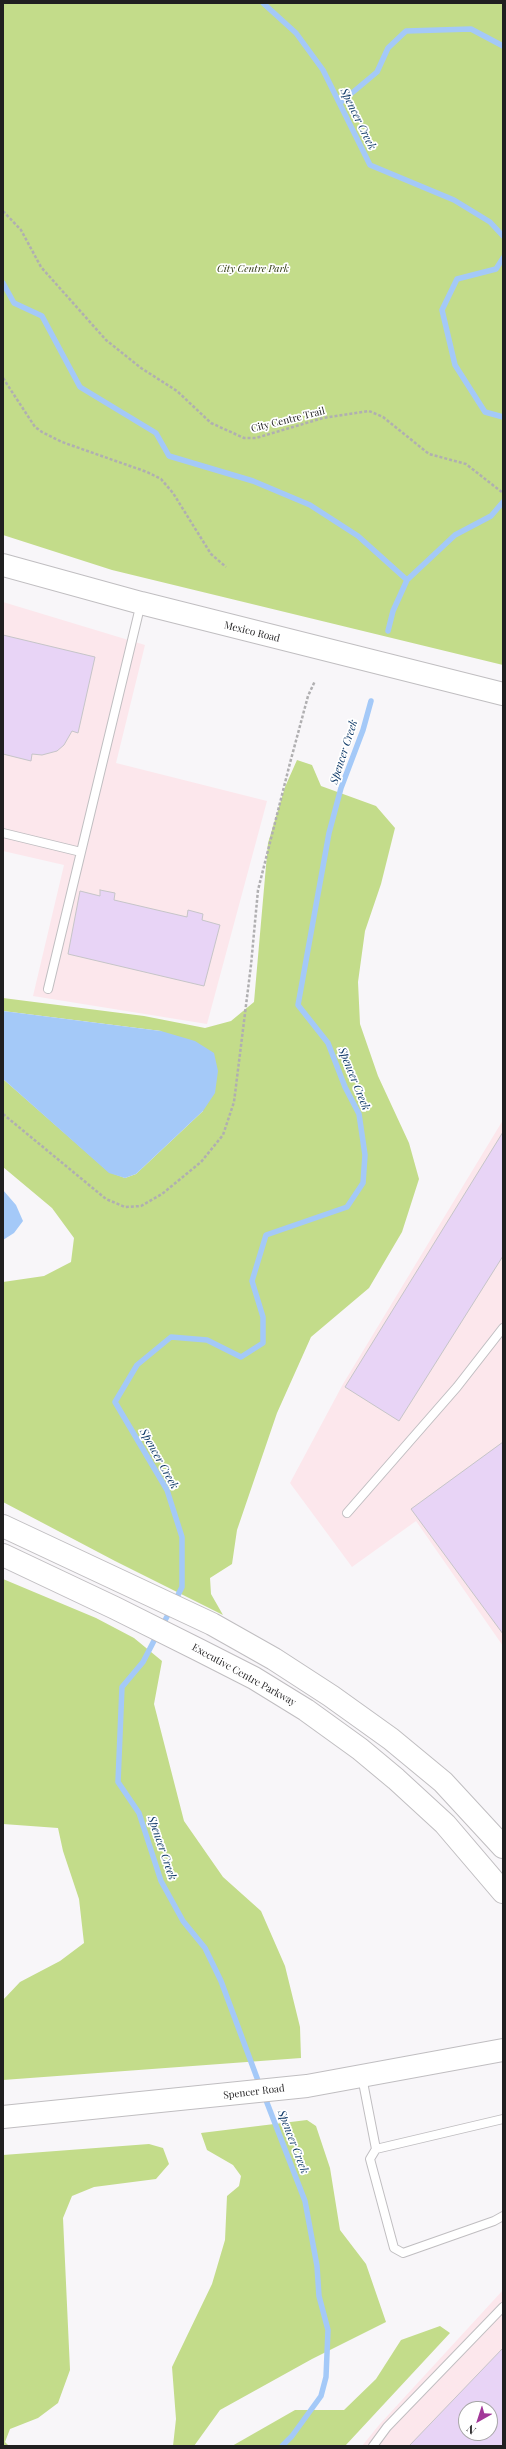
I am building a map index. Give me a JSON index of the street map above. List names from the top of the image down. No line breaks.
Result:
{"streets":{"street":["Mexico Road","Executive Centre Parkway","Spencer Road"],"path":["City Centre Trail"]},"water":["Spencer Creek"],"parks":["City Centre Park"],"north":"bottom left"}
